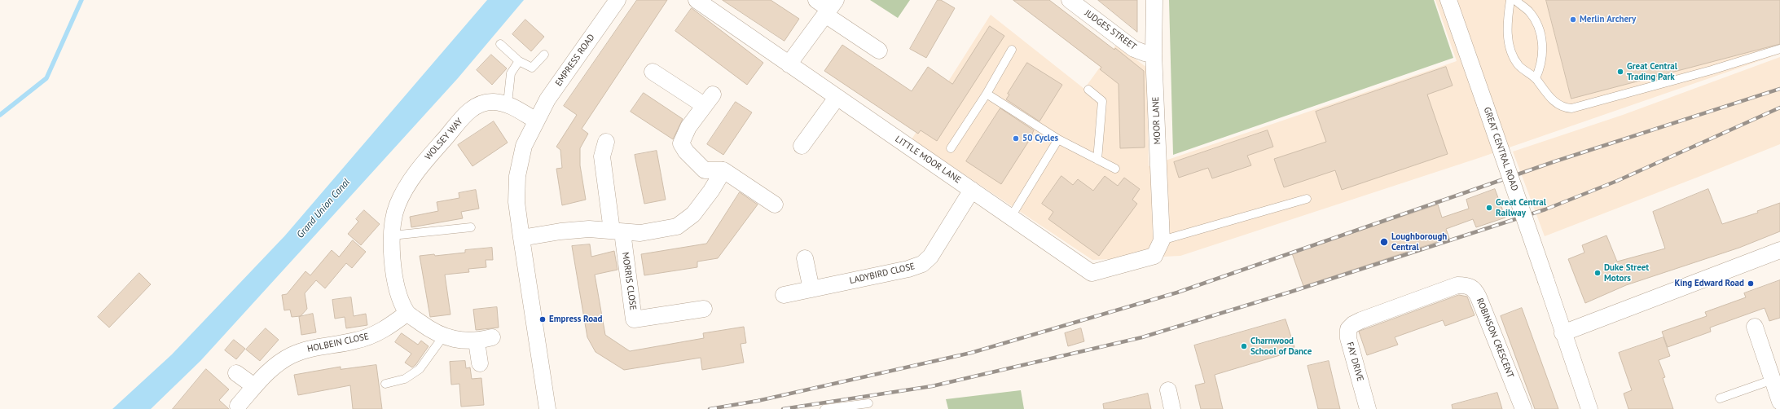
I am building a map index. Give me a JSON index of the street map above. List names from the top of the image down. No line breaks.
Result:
{"streets":{"street":["JUDGES STREET","EMPRESS ROAD","MOOR LANE","WOLSEY WAY","GREAT CENTRAL ROAD","LITTLE MOOR LANE","LADYBIRD CLOSE","MORRIS CLOSE","ROBINSON CRESCENT","HOLBEIN CLOSE","FAY DRIVE"]},"crossings":[["JUDGES STREET","MOOR LANE"],["EMPRESS ROAD","WOLSEY WAY"],["MOOR LANE","LITTLE MOOR LANE"],["WOLSEY WAY","HOLBEIN CLOSE"],["LITTLE MOOR LANE","LADYBIRD CLOSE"],["ROBINSON CRESCENT","FAY DRIVE"]],"water":["Grand Union Canal"],"places":["Merlin Archery","Great Central Trading Park","50 Cycles","Great Central Railway","Loughborough Central","Duke Street Motors","King Edward Road","Empress Road","Charnwood School of Dance"]}
